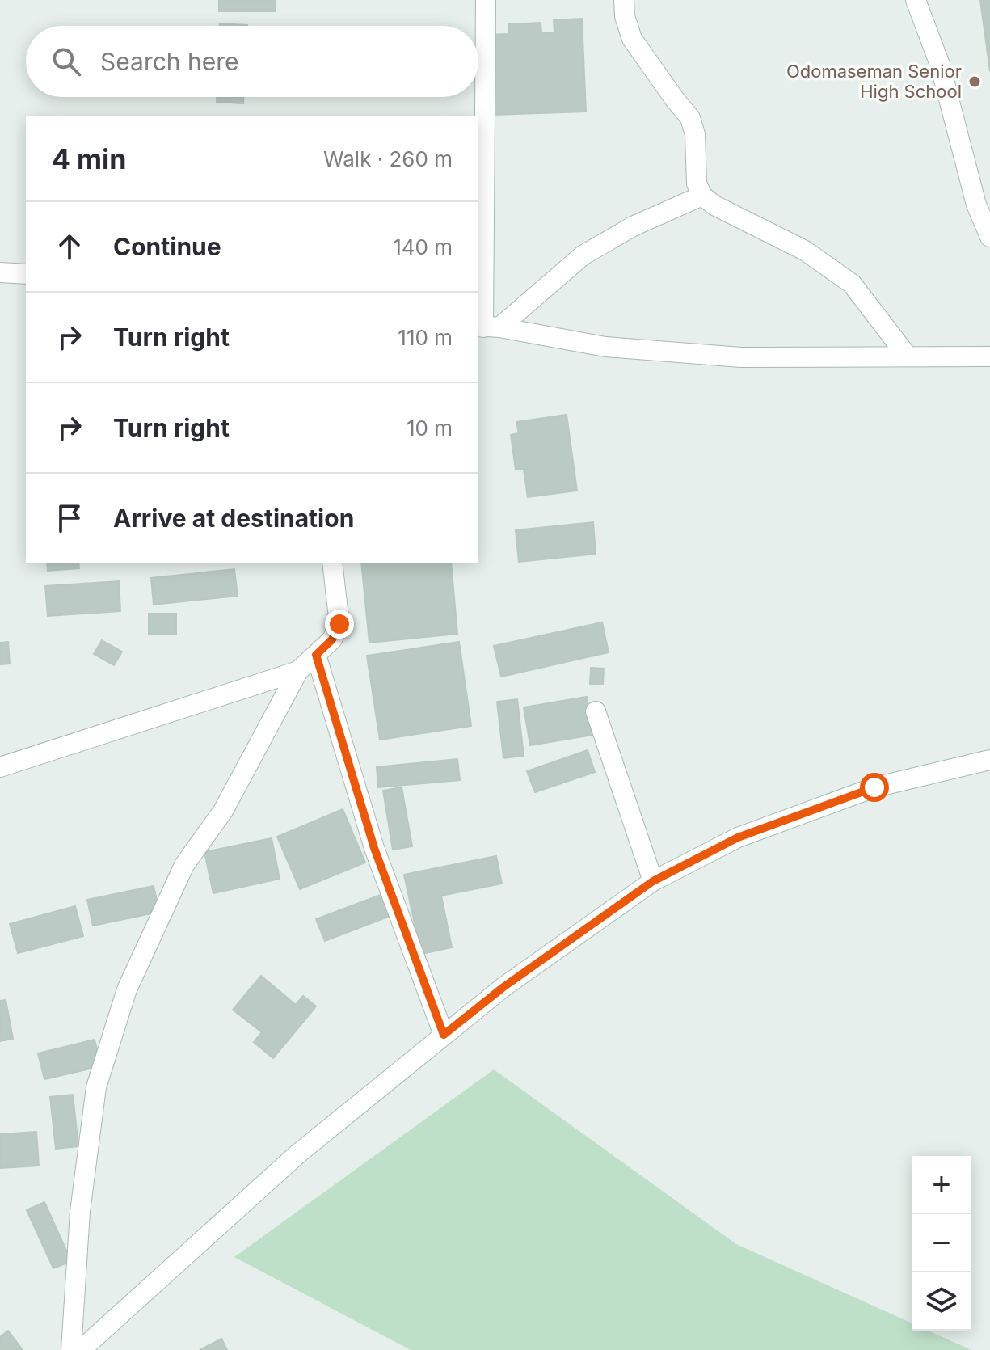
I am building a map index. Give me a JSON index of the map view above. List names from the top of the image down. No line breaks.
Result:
{"places":["Odomaseman Senior High School"],"page":{"search":"Search here","heading":["4 min","Walk · 260 m"],"list":[["Continue","140 m"],["Turn right","110 m"],["Turn right","10 m"],"Arrive at destination"],"map_buttons":["+","−"]}}
